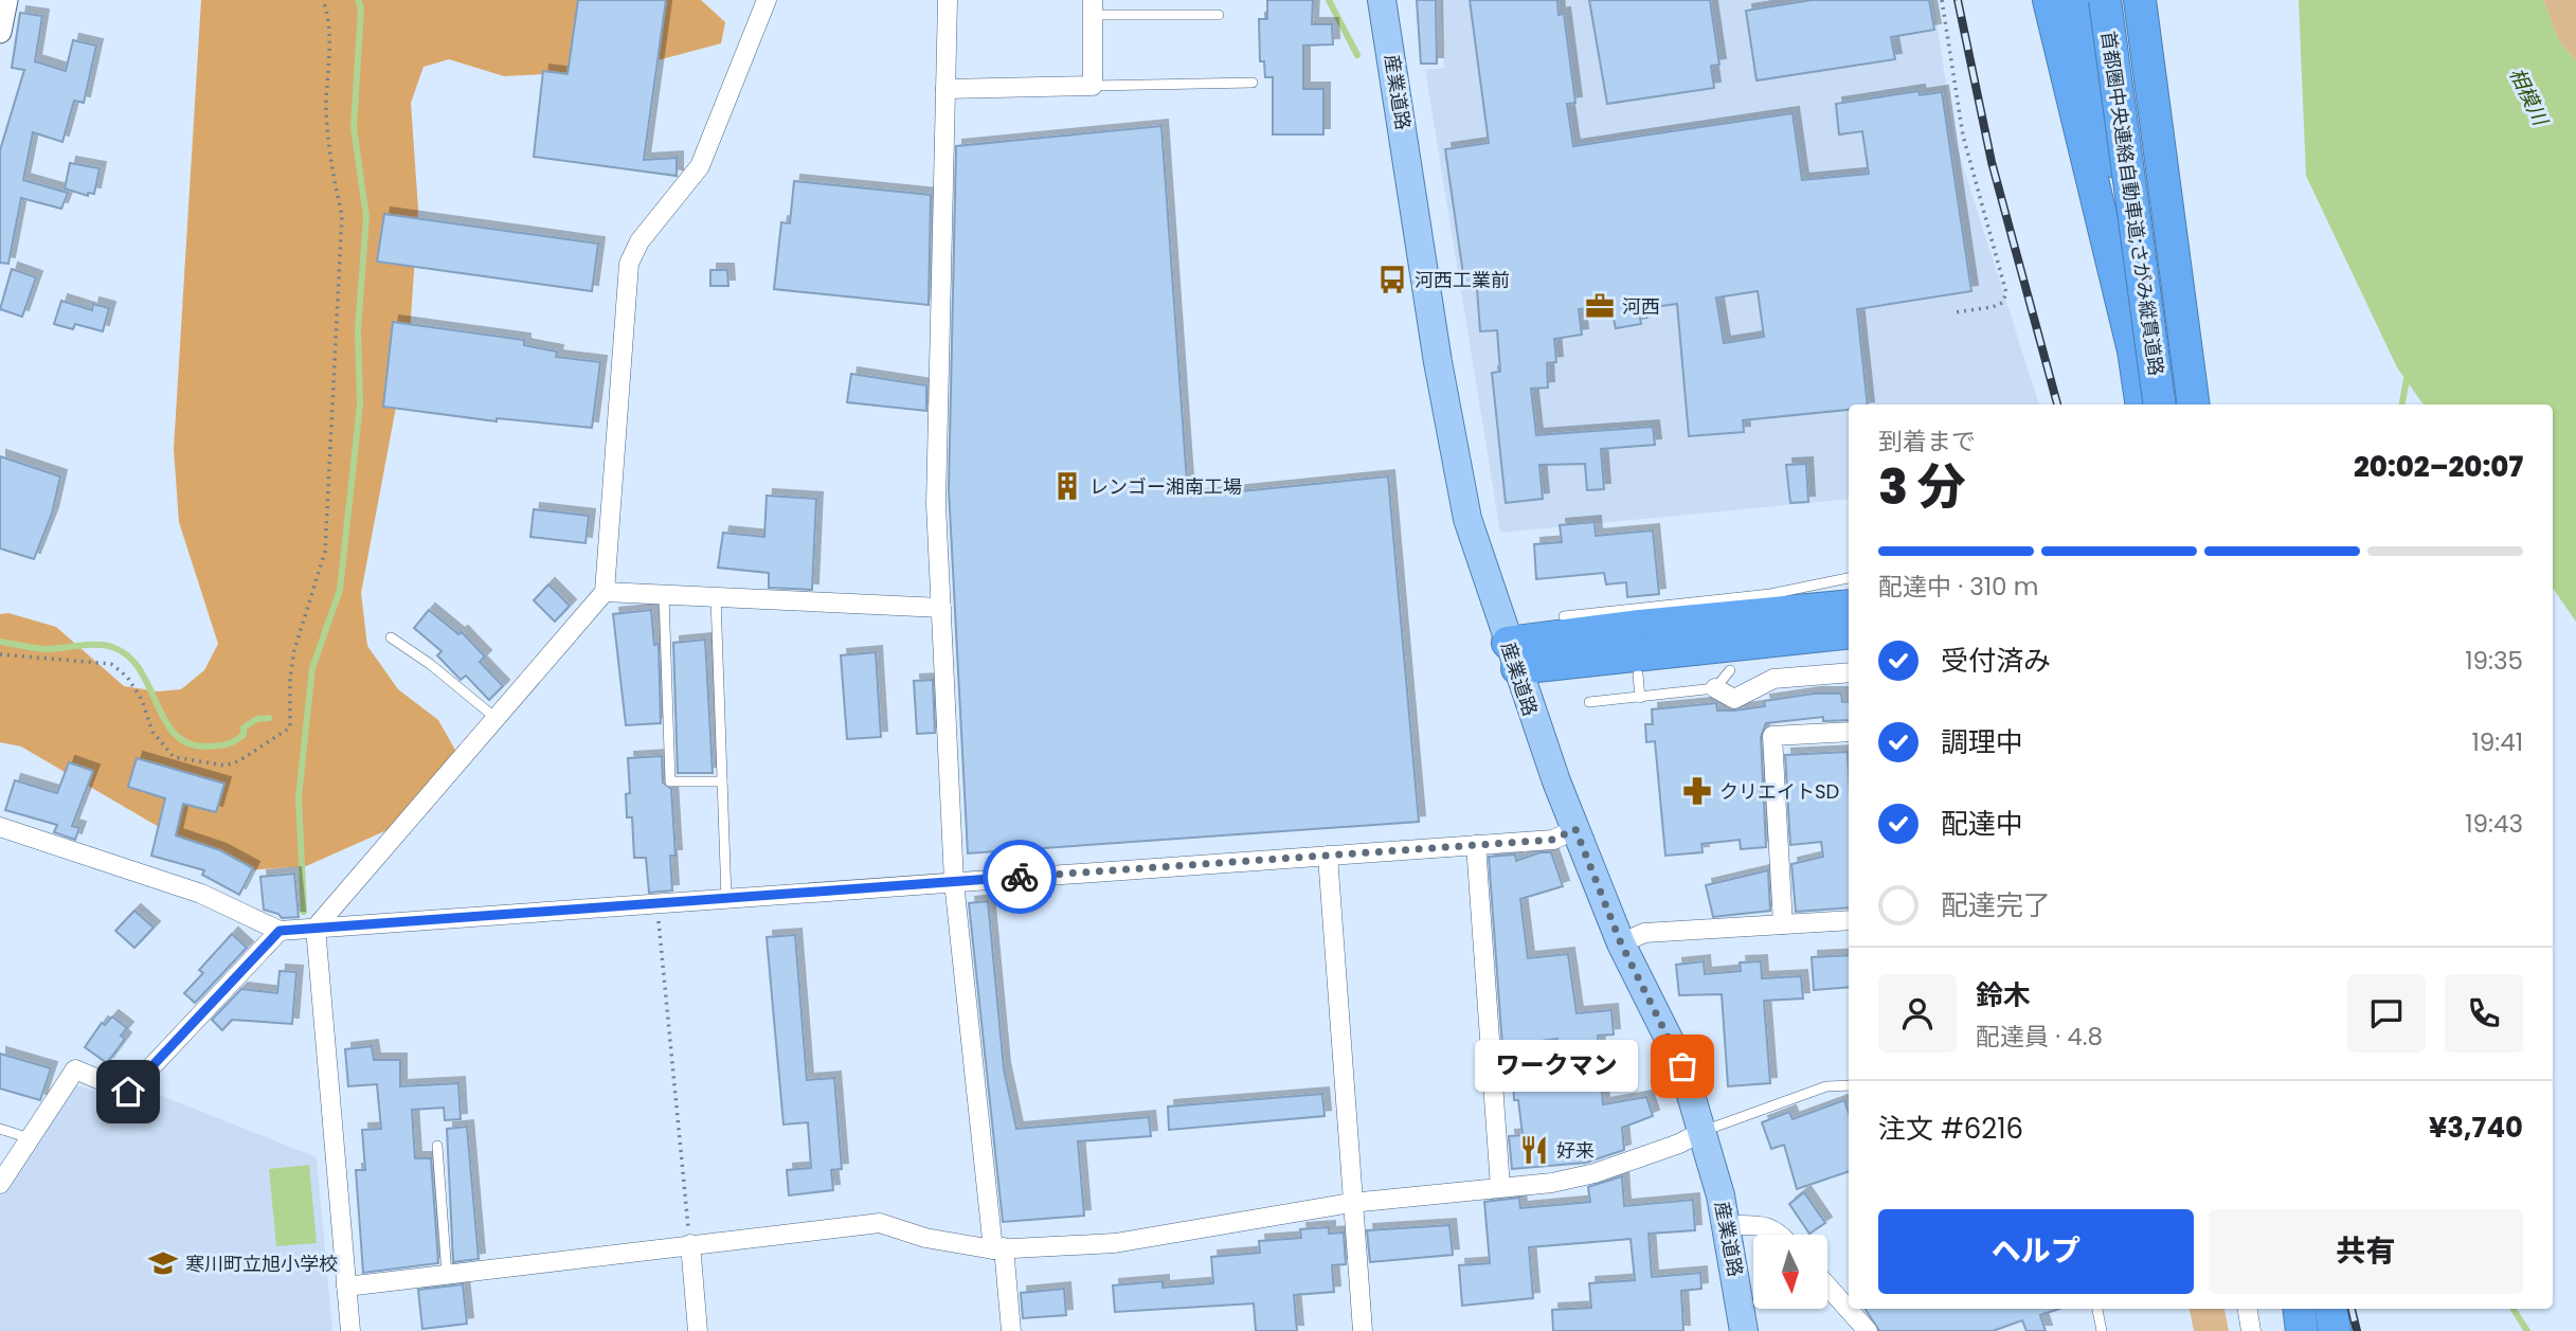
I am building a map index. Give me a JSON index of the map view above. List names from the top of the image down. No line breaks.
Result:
{"streets":{"highway":["首都圏中央連絡自動車道;さがみ縦貫道路"],"main road":["産業道路"]},"water":["相模川"],"places":{"bus stop":["河西工業前"],"office":["河西"],"building":["レンゴー湘南工場"],"pharmacy":["クリエイトSD"],"other":["ワークマン"],"restaurant":["好来"],"school or university":["寒川町立旭小学校"]},"north":"bottom","page":{"heading":["3 分","到着まで","20:02–20:07"],"panel":["鈴木","配達員 · 4.8","注文 #6216","¥3,740"],"bar":"配達中 · 310 m","list":[["受付済み","19:35"],["調理中","19:41"],["配達中","19:43"],"配達完了"],"bubble":"ワークマン","buttons":["ヘルプ","共有"]}}
